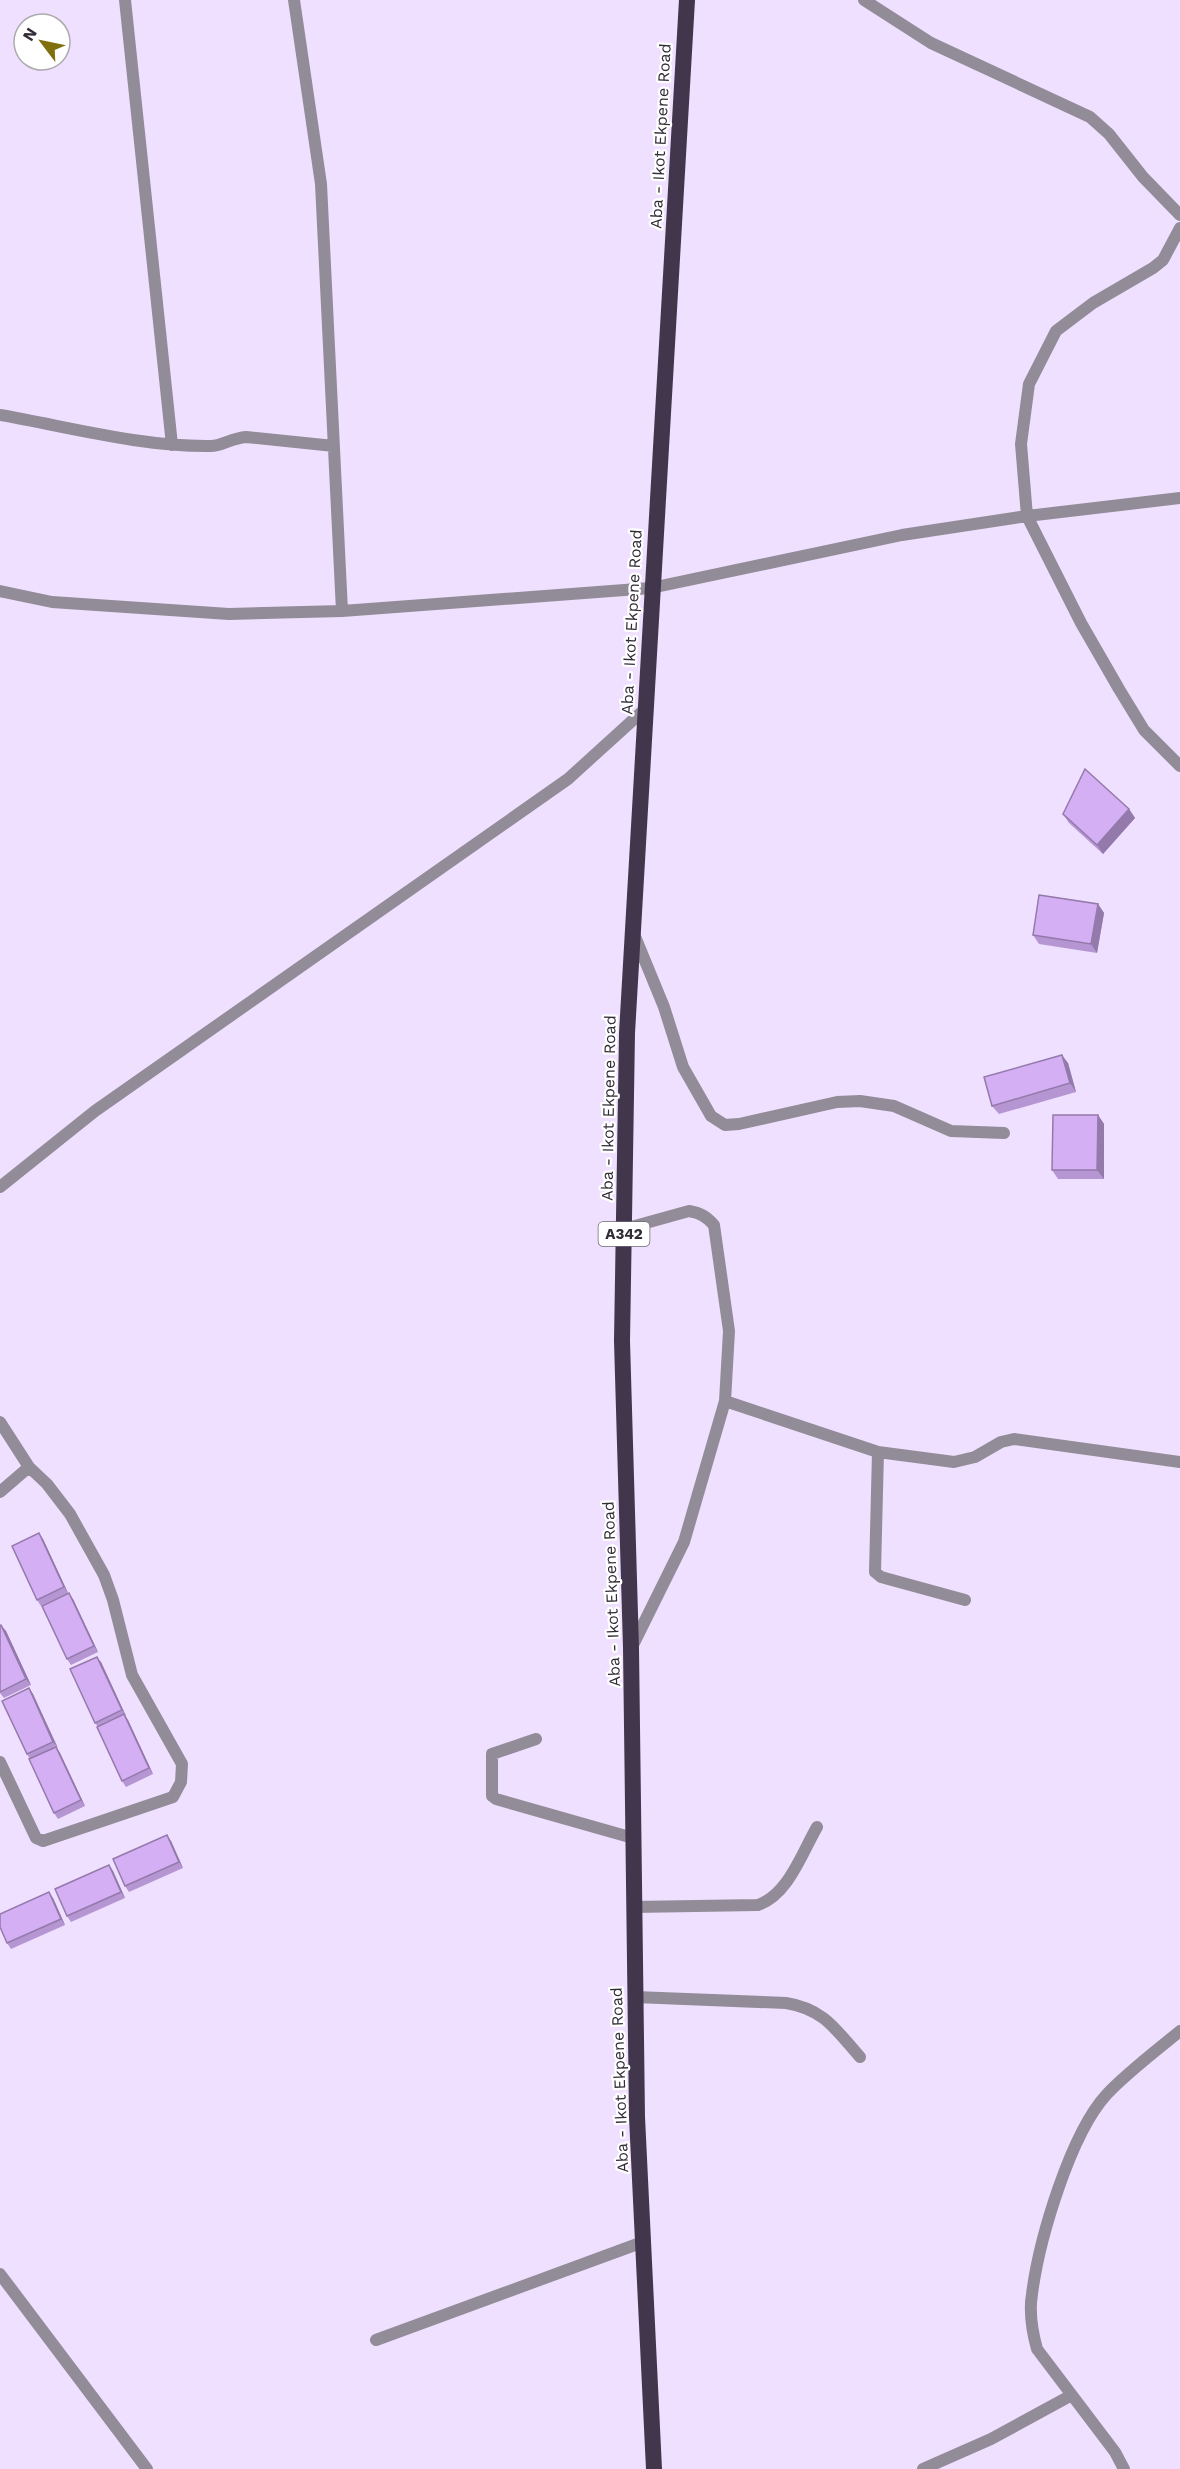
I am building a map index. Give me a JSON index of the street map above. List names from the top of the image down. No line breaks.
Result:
{"streets":{"highway":["Aba - Ikot Ekpene Road","A342"]},"north":"top left"}
